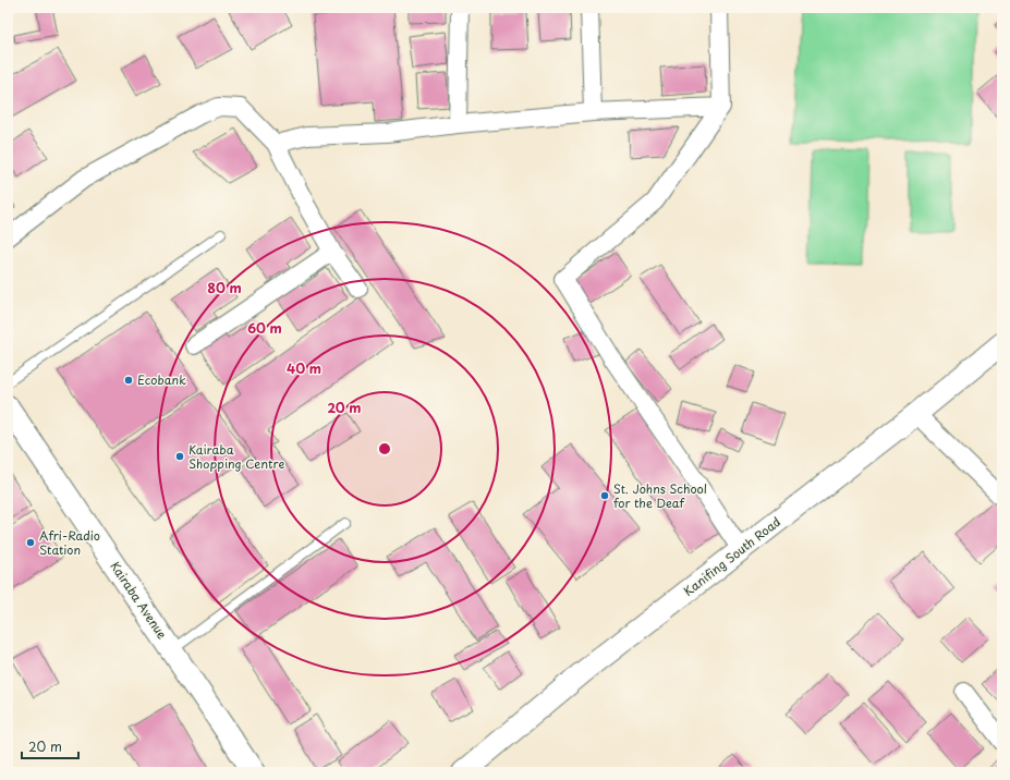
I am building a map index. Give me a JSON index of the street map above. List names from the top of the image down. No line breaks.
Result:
{"streets":{"street":["Kanifing South Road","Kairaba Avenue"]},"places":["Ecobank","Kairaba Shopping Centre","St. Johns School for the Deaf","Afri-Radio Station"],"scale_bar":"20 m","rings":["80 m","60 m","40 m","20 m"]}
